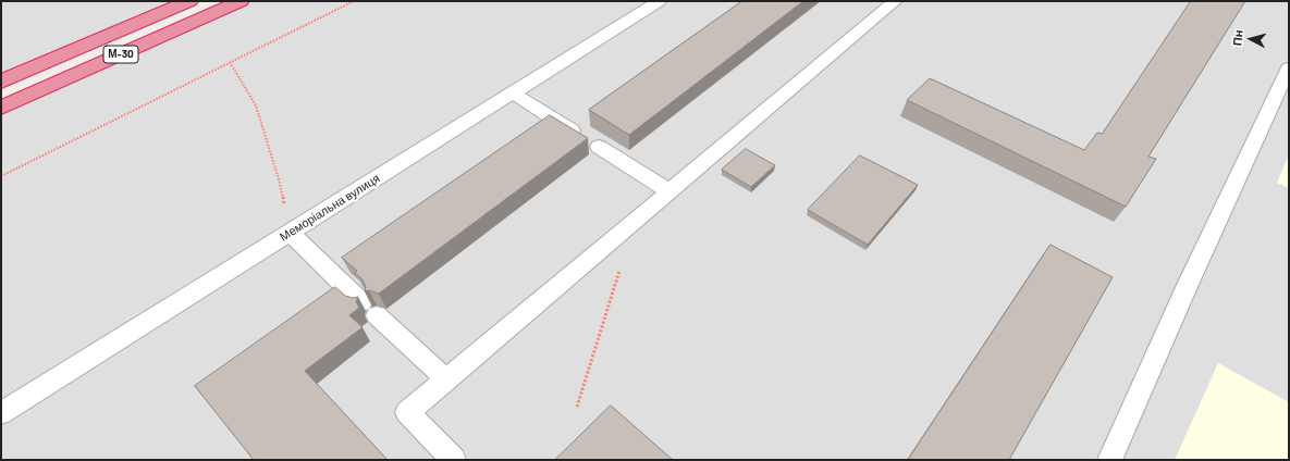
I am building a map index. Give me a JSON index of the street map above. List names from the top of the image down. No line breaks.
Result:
{"streets":{"highway":["М-30"],"lane":["Меморіальна вулиця"]},"north":"left"}
